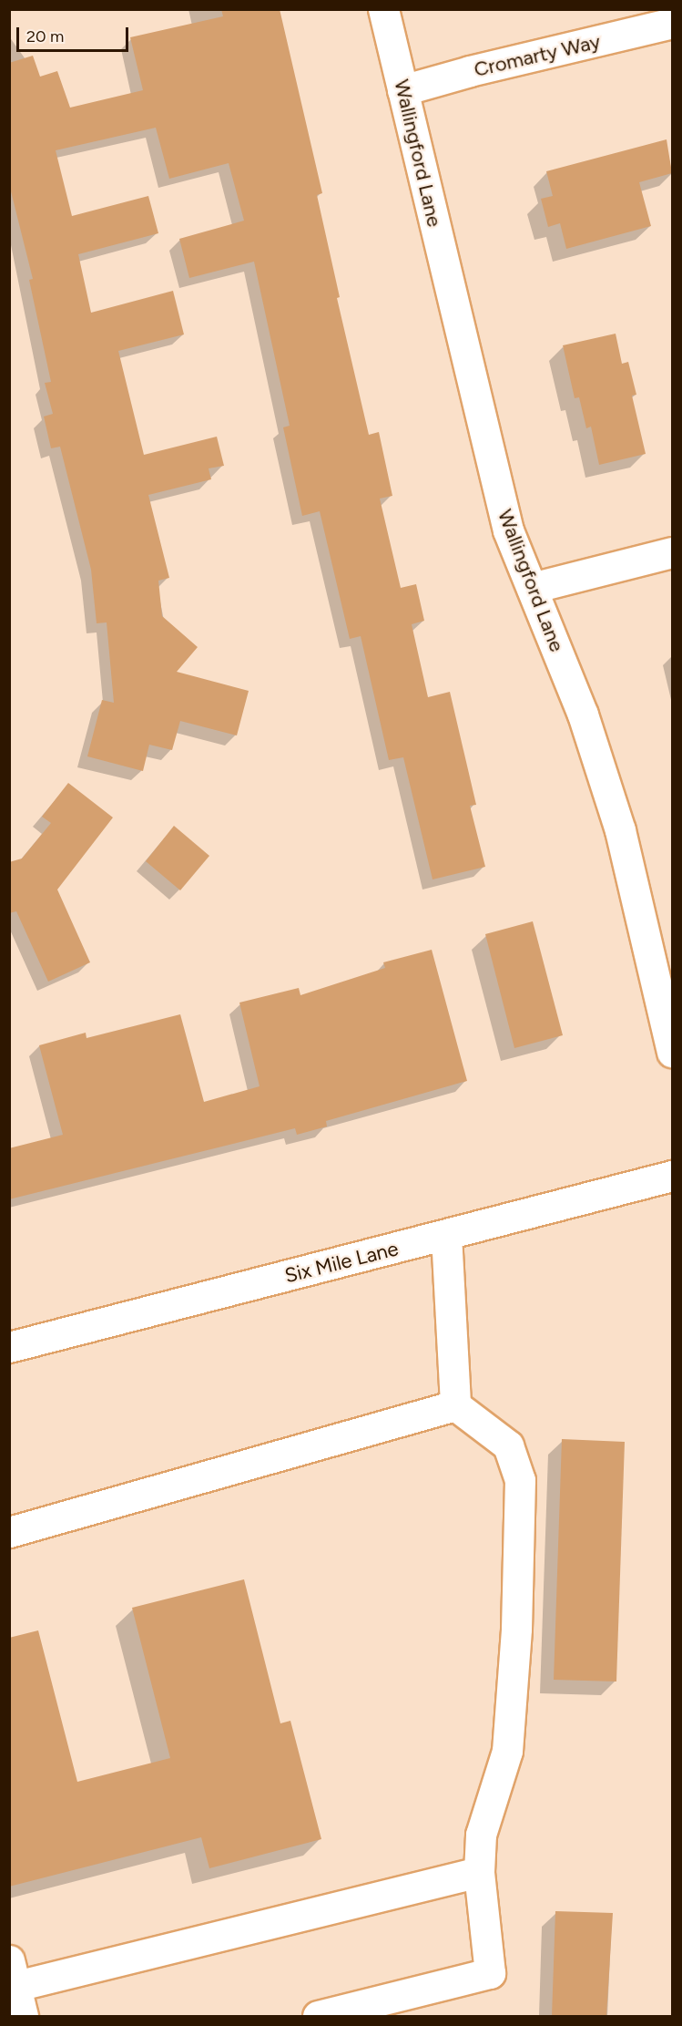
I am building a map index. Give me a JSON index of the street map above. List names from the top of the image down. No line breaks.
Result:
{"streets":{"street":["Cromarty Way","Wallingford Lane","Six Mile Lane"]},"crossings":[["Cromarty Way","Wallingford Lane"]],"scale_bar":"20 m"}
